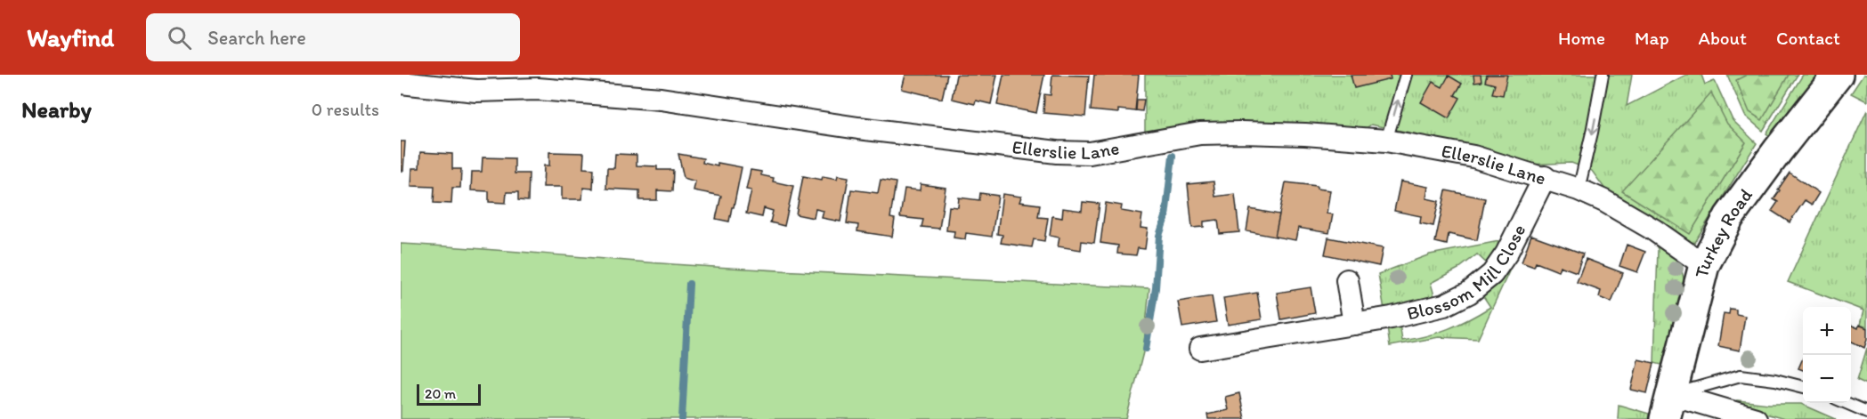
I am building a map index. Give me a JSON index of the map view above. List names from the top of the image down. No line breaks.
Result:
{"streets":{"street":["Ellerslie Lane","Turkey Road","Blossom Mill Close"]},"crossings":[["Ellerslie Lane","Turkey Road"],["Ellerslie Lane","Blossom Mill Close"]],"scale_bar":"20 m","page":{"header":"Wayfind","search":"Search here","nav":["Home","Map","About","Contact"],"heading":["Nearby","0 results"],"map_buttons":["+","−"],"scale":"20 m"}}
